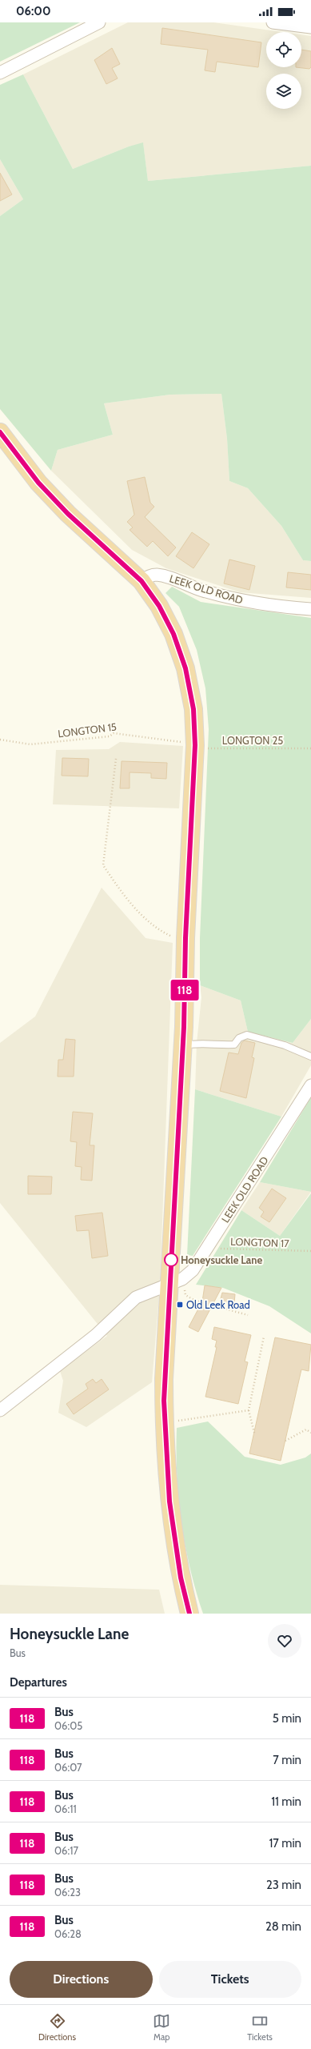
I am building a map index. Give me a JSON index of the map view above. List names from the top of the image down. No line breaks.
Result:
{"streets":{"street":["LEEK OLD ROAD"],"path":["LONGTON 15","LONGTON 25","LONGTON 17"]},"crossings":[["LEEK OLD ROAD","LONGTON 17"],["LONGTON 15","LONGTON 25"]],"places":{"other":["Honeysuckle Lane"],"transit":["Old Leek Road"]},"lines":["bus line 118"],"page":{"status":"06:00","on_map":"118","heading":[["Honeysuckle Lane","Bus"],"Departures"],"list":[{"mark":"118","name":"Bus","note":"06:05","value":"5 min"},{"mark":"118","name":"Bus","note":"06:07","value":"7 min"},{"mark":"118","name":"Bus","note":"06:11","value":"11 min"},{"mark":"118","name":"Bus","note":"06:17","value":"17 min"},{"mark":"118","name":"Bus","note":"06:23","value":"23 min"},{"mark":"118","name":"Bus","note":"06:28","value":"28 min"}],"buttons":["Directions","Tickets"],"tabs":["Directions","Map","Tickets"]}}
